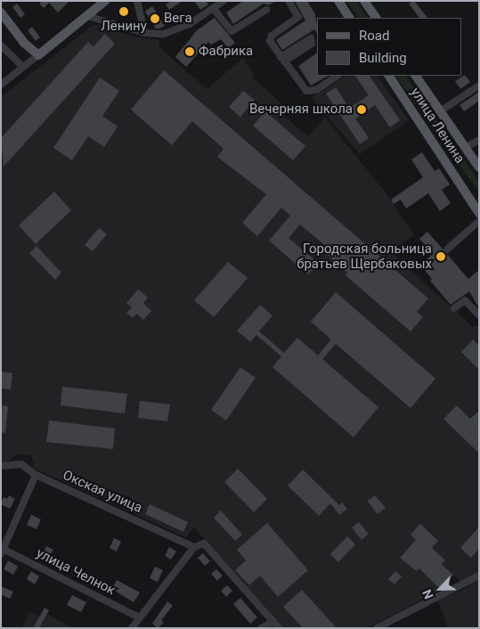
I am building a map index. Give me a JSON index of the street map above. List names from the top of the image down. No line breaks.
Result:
{"streets":{"main road":["улица Ленина"],"street":["Окская улица","улица Челнок"]},"places":["Ленину","Вега","Фабрика","Вечерняя школа","Городская больница братьев Щербаковых"],"legend":["Road","Building"],"north":"bottom left"}
